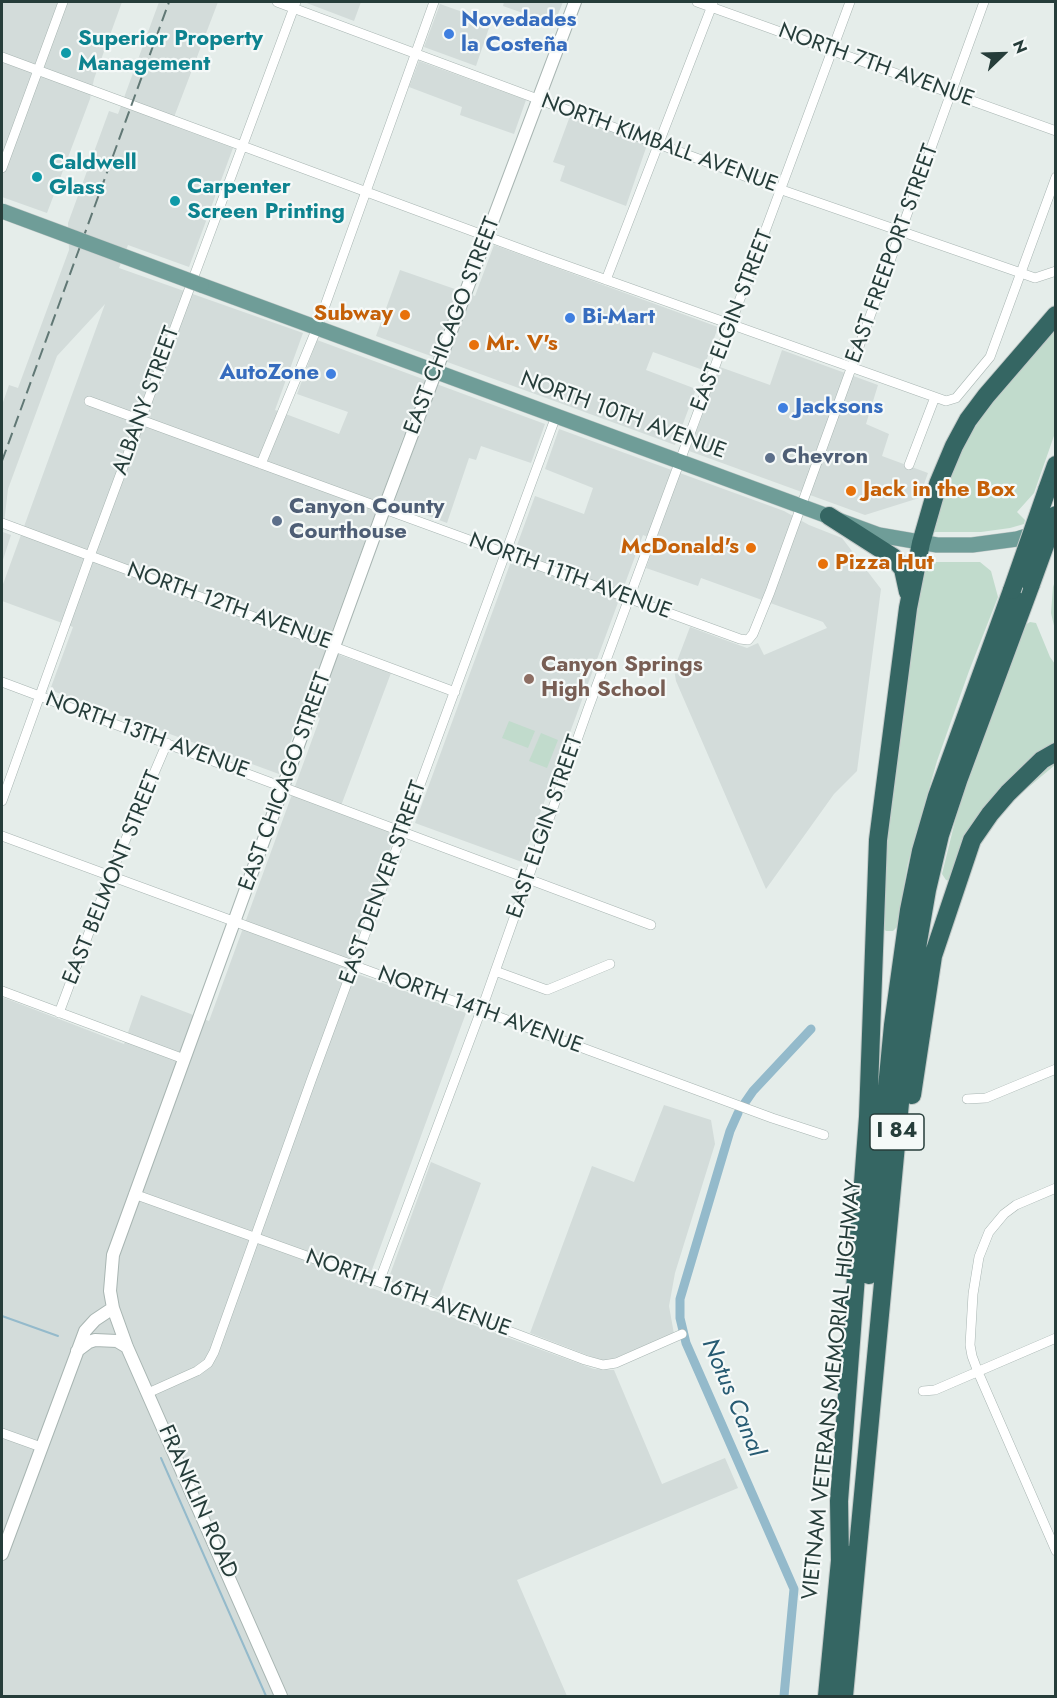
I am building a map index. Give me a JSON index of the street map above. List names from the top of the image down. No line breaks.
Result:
{"streets":{"highway":["I 84","VIETNAM VETERANS MEMORIAL HIGHWAY"],"main road":["NORTH 10TH AVENUE"],"street":["NORTH 7TH AVENUE","NORTH KIMBALL AVENUE","EAST FREEPORT STREET","EAST ELGIN STREET","EAST CHICAGO STREET","ALBANY STREET","NORTH 11TH AVENUE","NORTH 12TH AVENUE","NORTH 13TH AVENUE","EAST BELMONT STREET","EAST DENVER STREET","NORTH 14TH AVENUE","NORTH 16TH AVENUE","FRANKLIN ROAD"]},"crossings":[["NORTH 7TH AVENUE","EAST FREEPORT STREET"],["NORTH 7TH AVENUE","EAST ELGIN STREET"],["NORTH KIMBALL AVENUE","EAST FREEPORT STREET"],["NORTH KIMBALL AVENUE","EAST ELGIN STREET"],["NORTH KIMBALL AVENUE","EAST CHICAGO STREET"],["NORTH KIMBALL AVENUE","ALBANY STREET"],["EAST FREEPORT STREET","NORTH 10TH AVENUE"],["EAST FREEPORT STREET","NORTH 11TH AVENUE"],["EAST ELGIN STREET","NORTH 10TH AVENUE"],["EAST ELGIN STREET","NORTH 11TH AVENUE"],["EAST ELGIN STREET","NORTH 13TH AVENUE"],["EAST ELGIN STREET","NORTH 14TH AVENUE"],["EAST ELGIN STREET","NORTH 16TH AVENUE"],["EAST CHICAGO STREET","NORTH 10TH AVENUE"],["EAST CHICAGO STREET","NORTH 11TH AVENUE"],["EAST CHICAGO STREET","NORTH 12TH AVENUE"],["EAST CHICAGO STREET","NORTH 13TH AVENUE"],["EAST CHICAGO STREET","NORTH 14TH AVENUE"],["EAST CHICAGO STREET","NORTH 16TH AVENUE"],["EAST CHICAGO STREET","FRANKLIN ROAD"],["ALBANY STREET","NORTH 11TH AVENUE"],["ALBANY STREET","NORTH 12TH AVENUE"],["ALBANY STREET","NORTH 13TH AVENUE"],["NORTH 10TH AVENUE","EAST DENVER STREET"],["NORTH 11TH AVENUE","EAST DENVER STREET"],["NORTH 12TH AVENUE","EAST DENVER STREET"],["NORTH 13TH AVENUE","EAST BELMONT STREET"],["NORTH 13TH AVENUE","EAST DENVER STREET"],["EAST BELMONT STREET","NORTH 14TH AVENUE"],["EAST DENVER STREET","NORTH 14TH AVENUE"],["EAST DENVER STREET","NORTH 16TH AVENUE"],["EAST DENVER STREET","FRANKLIN ROAD"]],"water":["Notus Canal"],"places":["Novedades la Costeña","Superior Property Management","Caldwell Glass","Carpenter Screen Printing","Subway","Bi-Mart","Mr. V's","AutoZone","Jacksons","Chevron","Jack in the Box","Canyon County Courthouse","McDonald's","Pizza Hut","Canyon Springs High School"],"north":"top right"}
